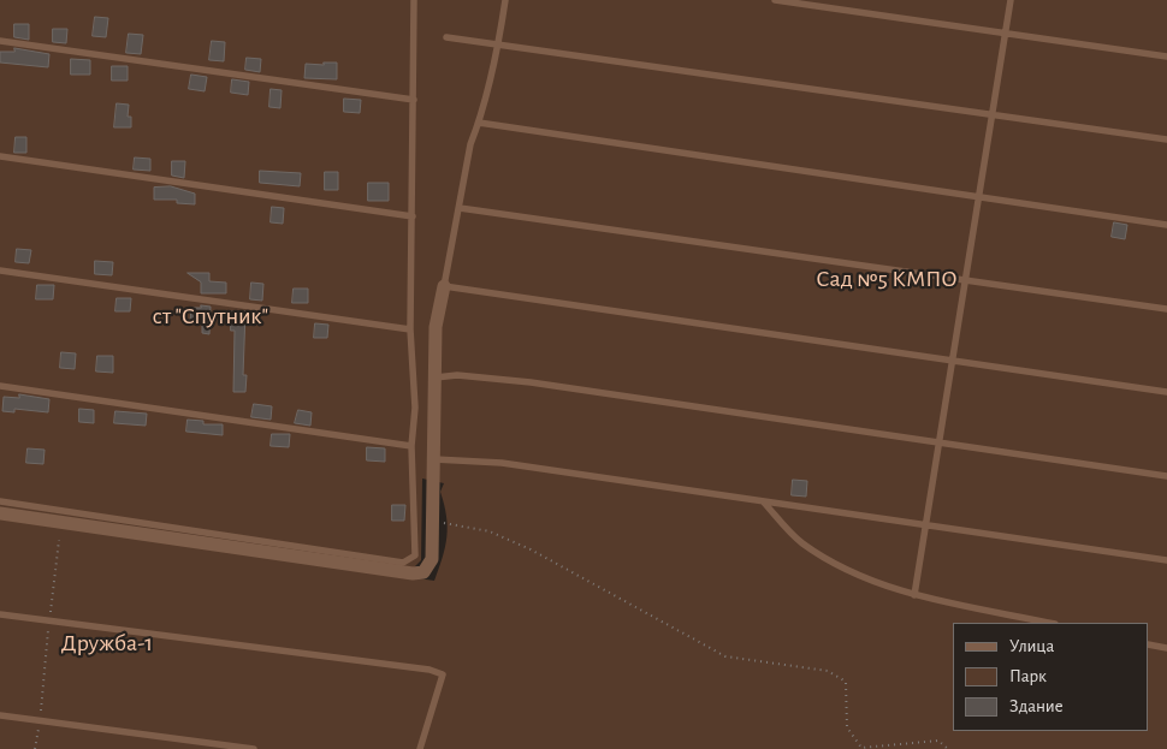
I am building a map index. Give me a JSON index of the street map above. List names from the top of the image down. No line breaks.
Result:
{"parks":["Сад №5 КМПО","ст \"Спутник\"","Дружба-1"],"legend":["Улица","Парк","Здание"]}
